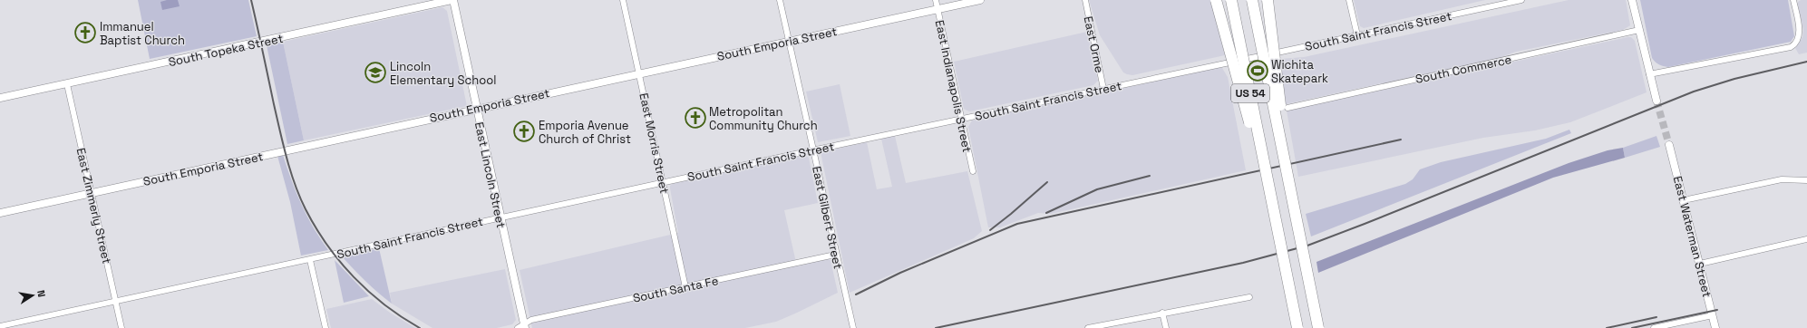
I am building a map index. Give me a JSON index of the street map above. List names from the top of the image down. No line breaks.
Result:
{"streets":{"highway":["US 54"],"street":["South Saint Francis Street","South Emporia Street","East Orme","South Topeka Street","South Commerce","East Indianapolis Street","East Morris Street","East Lincoln Street","East Zimmerly Street","East Gilbert Street","East Waterman Street","South Santa Fe"]},"crossings":[["South Saint Francis Street","East Orme"],["South Saint Francis Street","East Indianapolis Street"],["South Saint Francis Street","East Morris Street"],["South Saint Francis Street","East Lincoln Street"],["South Saint Francis Street","East Zimmerly Street"],["South Saint Francis Street","East Gilbert Street"],["South Emporia Street","East Indianapolis Street"],["South Emporia Street","East Morris Street"],["South Emporia Street","East Lincoln Street"],["South Emporia Street","East Zimmerly Street"],["South Emporia Street","East Gilbert Street"],["South Topeka Street","East Lincoln Street"],["South Topeka Street","East Zimmerly Street"],["East Morris Street","South Santa Fe"],["East Lincoln Street","South Santa Fe"],["East Gilbert Street","South Santa Fe"]],"places":{"church":["Immanuel Baptist Church","Metropolitan Community Church","Emporia Avenue Church of Christ"],"sports":["Wichita Skatepark"],"school or university":["Lincoln Elementary School"]},"north":"right"}
